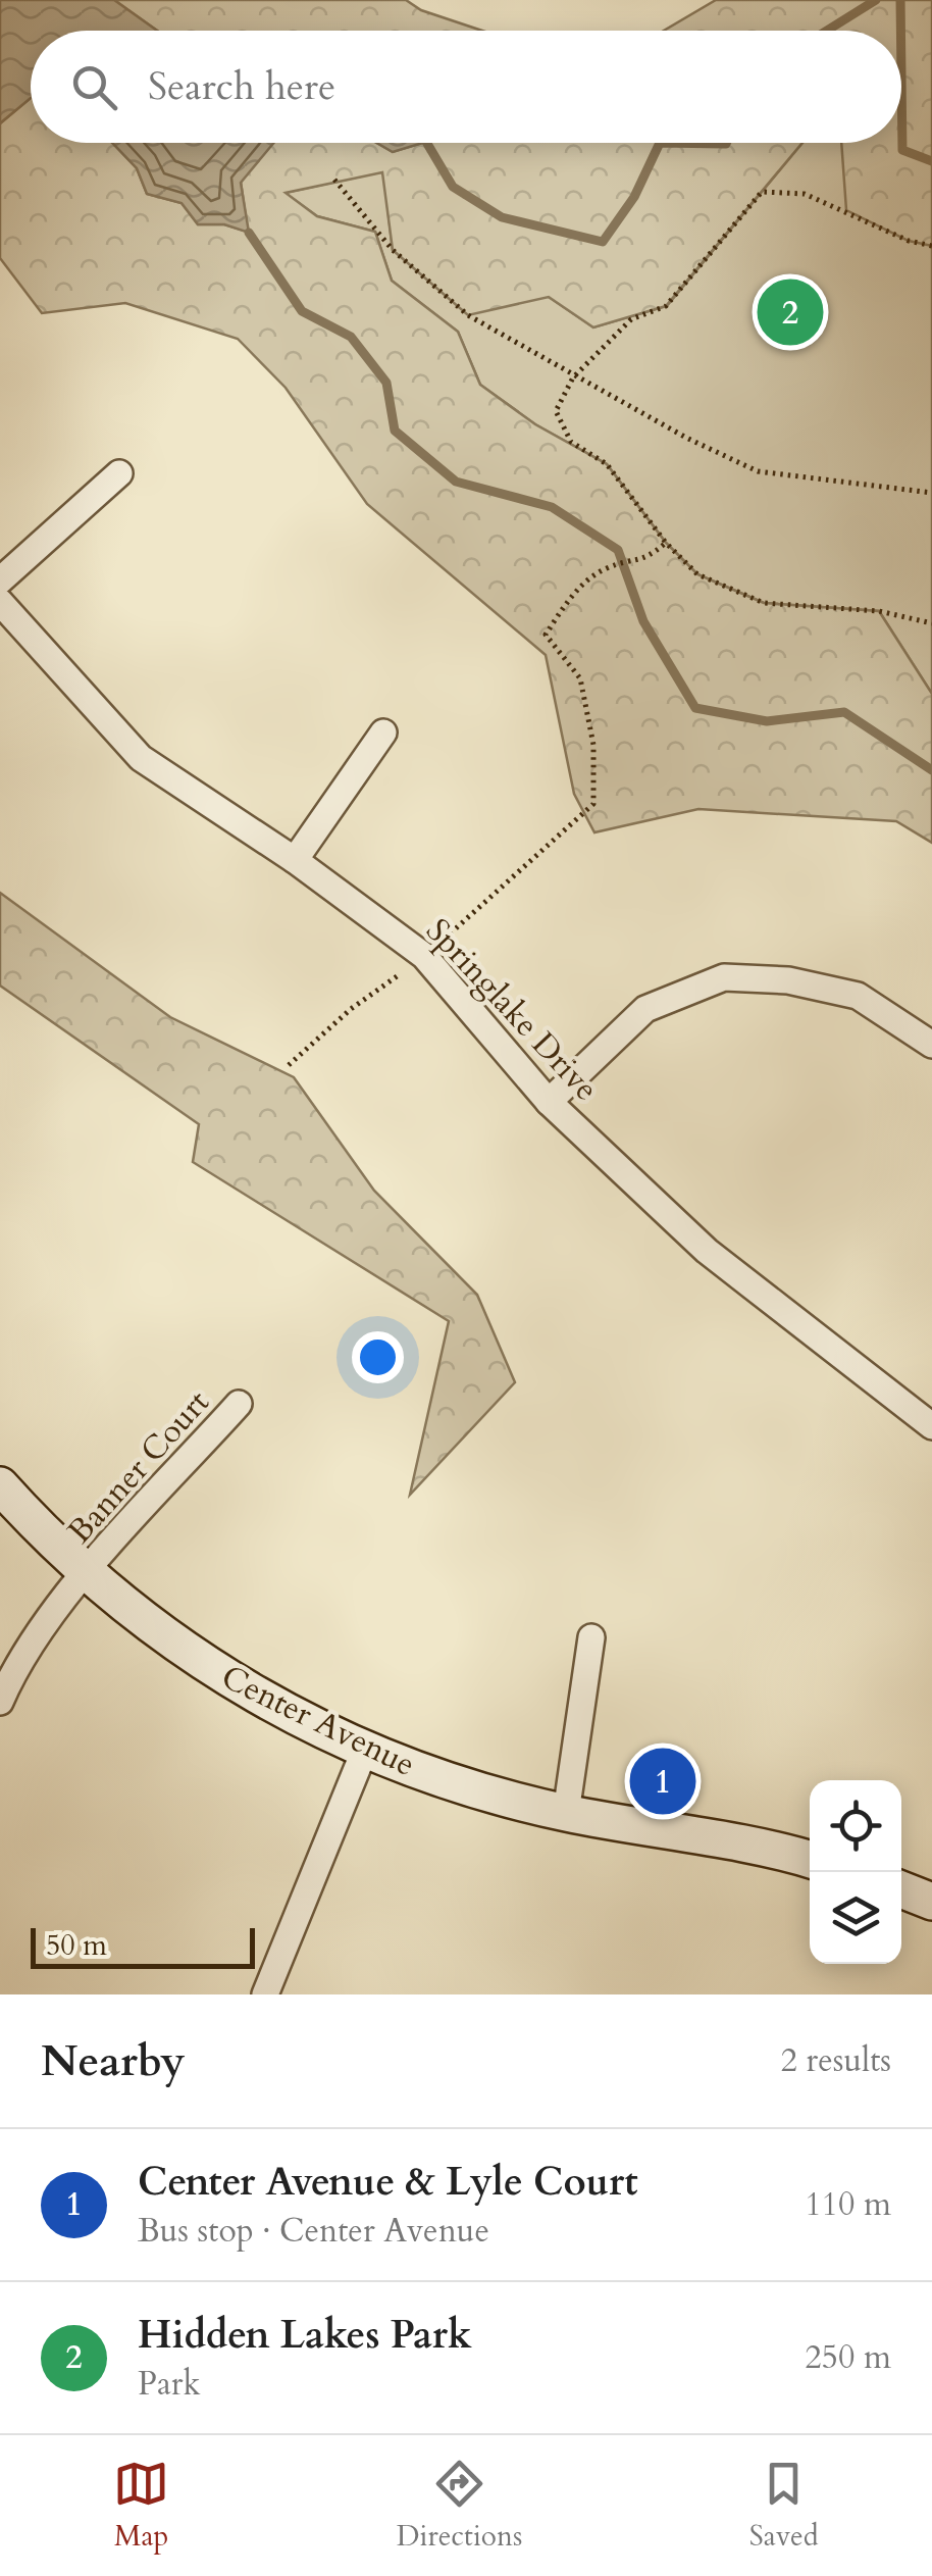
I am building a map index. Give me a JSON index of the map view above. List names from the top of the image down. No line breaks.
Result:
{"streets":{"street":["Springlake Drive","Banner Court","Center Avenue"]},"crossings":[["Banner Court","Center Avenue"]],"scale_bar":"50 m","page":{"search":"Search here","pins":["2","1"],"scale":"50 m","heading":["Nearby","2 results"],"list":[{"mark":"1","name":"Center Avenue & Lyle Court","note":"Bus stop · Center Avenue","value":"110 m"},{"mark":"2","name":"Hidden Lakes Park","note":"Park","value":"250 m"}],"nav":["Map","Directions","Saved"]}}
